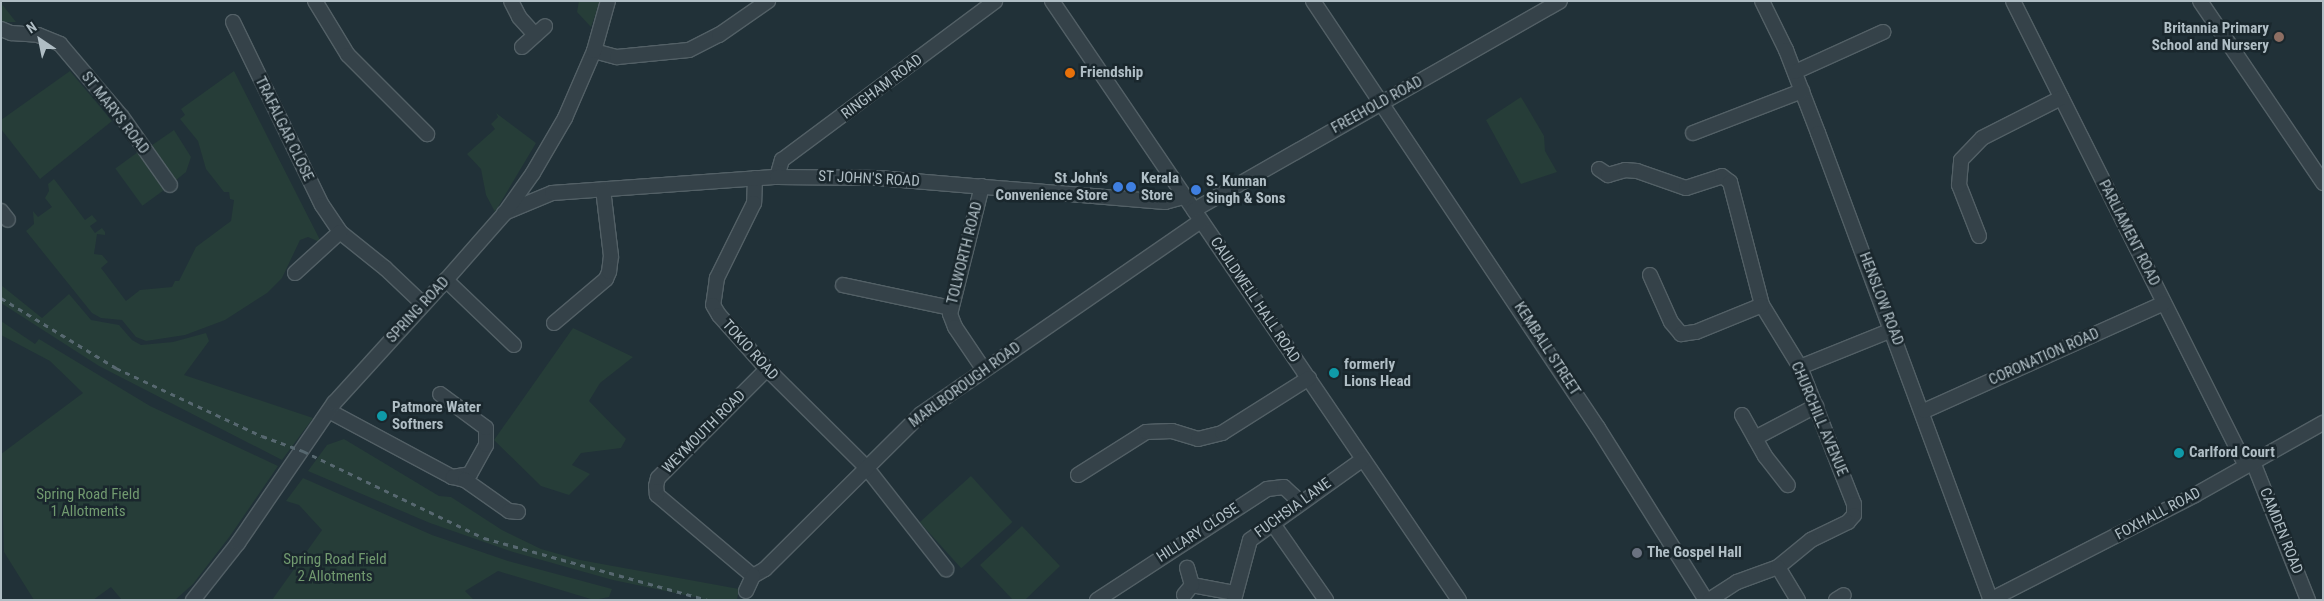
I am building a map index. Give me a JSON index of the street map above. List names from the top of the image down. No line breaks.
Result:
{"streets":{"street":["RINGHAM ROAD","FREEHOLD ROAD","ST MARYS ROAD","TRAFALGAR CLOSE","ST JOHN'S ROAD","PARLIAMENT ROAD","TOLWORTH ROAD","HENSLOW ROAD","CAULDWELL HALL ROAD","SPRING ROAD","KEMBALL STREET","TOKIO ROAD","CORONATION ROAD","MARLBOROUGH ROAD","CHURCHILL AVENUE","WEYMOUTH ROAD","FUCHSIA LANE","FOXHALL ROAD","CAMDEN ROAD","HILLARY CLOSE"]},"crossings":[["RINGHAM ROAD","ST JOHN'S ROAD"],["FREEHOLD ROAD","CAULDWELL HALL ROAD"],["FREEHOLD ROAD","KEMBALL STREET"],["FREEHOLD ROAD","MARLBOROUGH ROAD"],["TRAFALGAR CLOSE","SPRING ROAD"],["ST JOHN'S ROAD","TOLWORTH ROAD"],["ST JOHN'S ROAD","CAULDWELL HALL ROAD"],["ST JOHN'S ROAD","SPRING ROAD"],["ST JOHN'S ROAD","TOKIO ROAD"],["PARLIAMENT ROAD","CORONATION ROAD"],["PARLIAMENT ROAD","FOXHALL ROAD"],["PARLIAMENT ROAD","CAMDEN ROAD"],["TOLWORTH ROAD","MARLBOROUGH ROAD"],["HENSLOW ROAD","CORONATION ROAD"],["HENSLOW ROAD","FOXHALL ROAD"],["CAULDWELL HALL ROAD","MARLBOROUGH ROAD"],["CAULDWELL HALL ROAD","FUCHSIA LANE"],["KEMBALL STREET","CHURCHILL AVENUE"],["TOKIO ROAD","MARLBOROUGH ROAD"],["TOKIO ROAD","WEYMOUTH ROAD"],["MARLBOROUGH ROAD","WEYMOUTH ROAD"],["FUCHSIA LANE","HILLARY CLOSE"],["FOXHALL ROAD","CAMDEN ROAD"]],"parks":["Spring Road Field 1 Allotments","Spring Road Field 2 Allotments"],"places":["Britannia Primary School and Nursery","Friendship","St John's Convenience Store","Kerala Store","S. Kunnan Singh & Sons","formerly Lions Head","Patmore Water Softners","Carlford Court","The Gospel Hall"],"north":"top left"}
